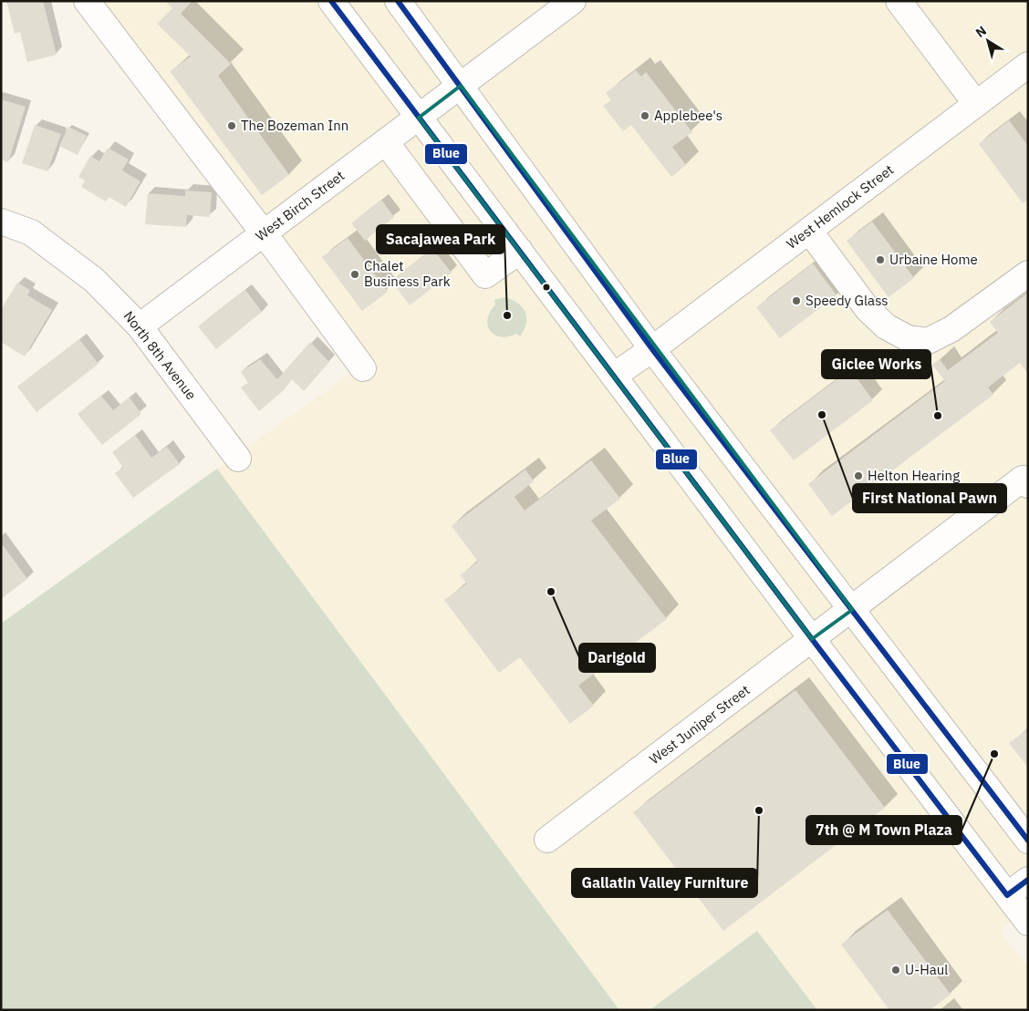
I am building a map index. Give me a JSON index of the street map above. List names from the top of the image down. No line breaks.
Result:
{"streets":{"main road":["West Birch Street","West Hemlock Street","North 8th Avenue","West Juniper Street"]},"crossings":[["West Birch Street","North 8th Avenue"]],"places":["Applebee's","The Bozeman Inn","Urbaine Home","Chalet Business Park","Speedy Glass","Sacajawea Park","First National Pawn","Giclee Works","Helton Hearing","Darigold","7th @ M Town Plaza","Gallatin Valley Furniture","U-Haul"],"lines":["transit line Blue"],"north":"top left"}
